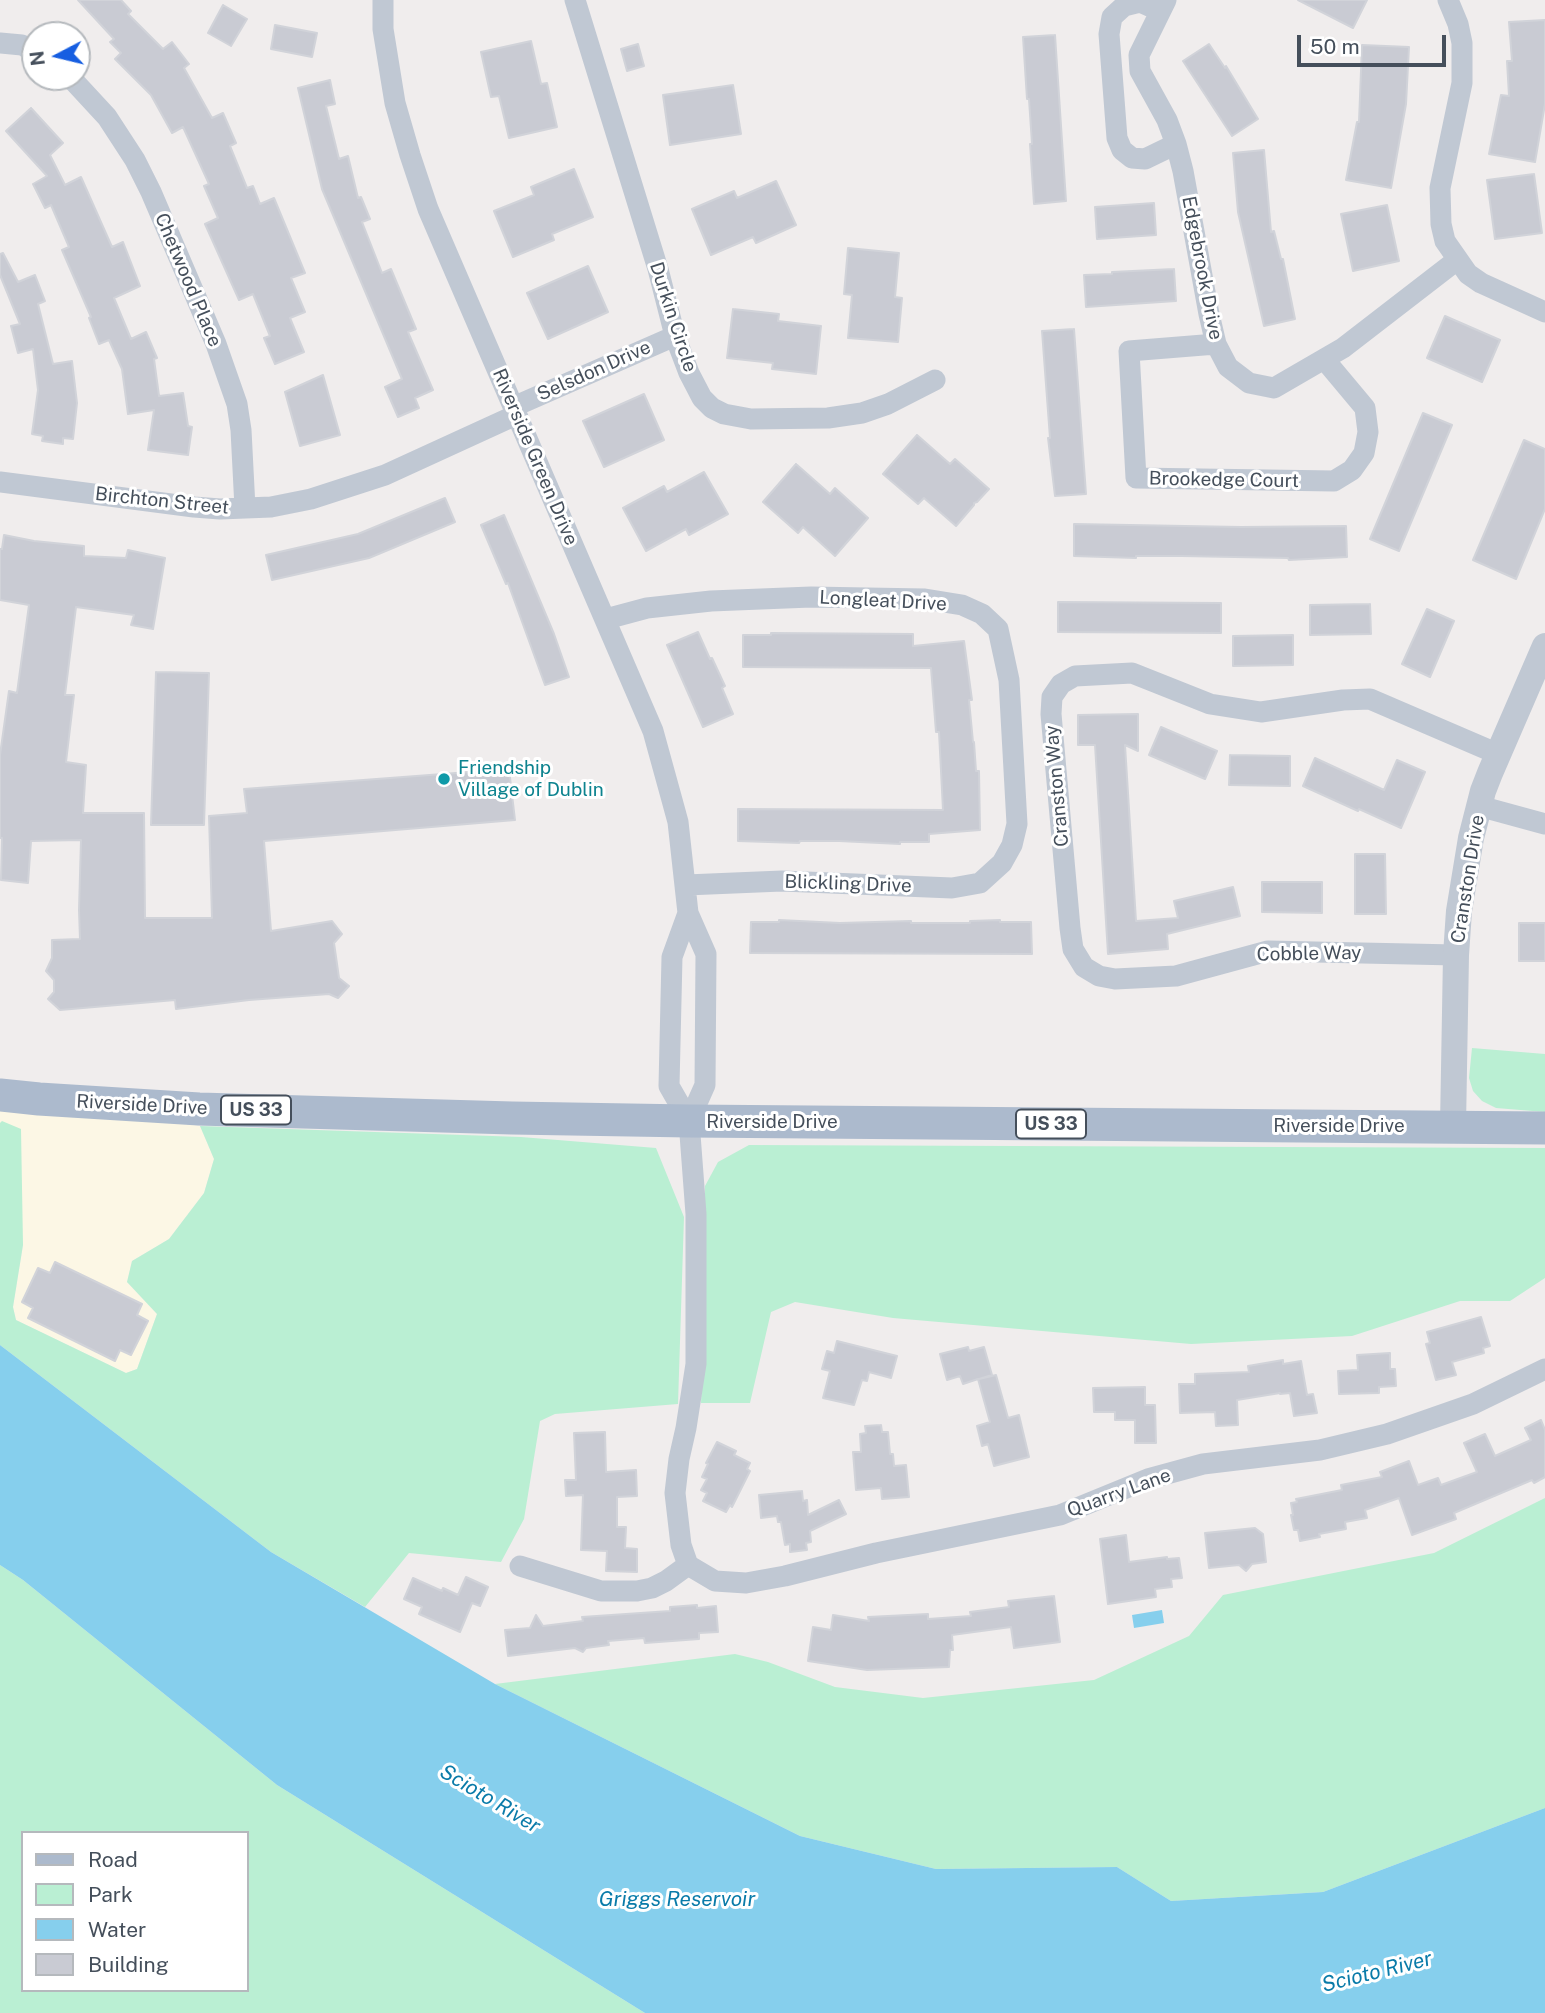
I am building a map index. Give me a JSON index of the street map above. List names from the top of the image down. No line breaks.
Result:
{"streets":{"main road":["Riverside Drive","US 33"],"street":["Edgebrook Drive","Chetwood Place","Durkin Circle","Selsdon Drive","Riverside Green Drive","Brookedge Court","Birchton Street","Longleat Drive","Cranston Way","Cranston Drive","Blickling Drive","Cobble Way","Quarry Lane"]},"crossings":[["Edgebrook Drive","Brookedge Court"],["Chetwood Place","Birchton Street"],["Durkin Circle","Selsdon Drive"],["Selsdon Drive","Riverside Green Drive"],["Selsdon Drive","Birchton Street"],["Riverside Green Drive","Birchton Street"],["Riverside Green Drive","Longleat Drive"],["Riverside Green Drive","Blickling Drive"],["Riverside Green Drive","Riverside Drive"],["Longleat Drive","Blickling Drive"],["Cranston Way","Cranston Drive"],["Cranston Way","Cobble Way"],["Cranston Drive","Cobble Way"],["Cranston Drive","Riverside Drive"]],"water":["Scioto River","Griggs Reservoir"],"places":["Friendship Village of Dublin"],"legend":["Road","Park","Water","Building"],"scale_bar":"50 m","north":"left"}
